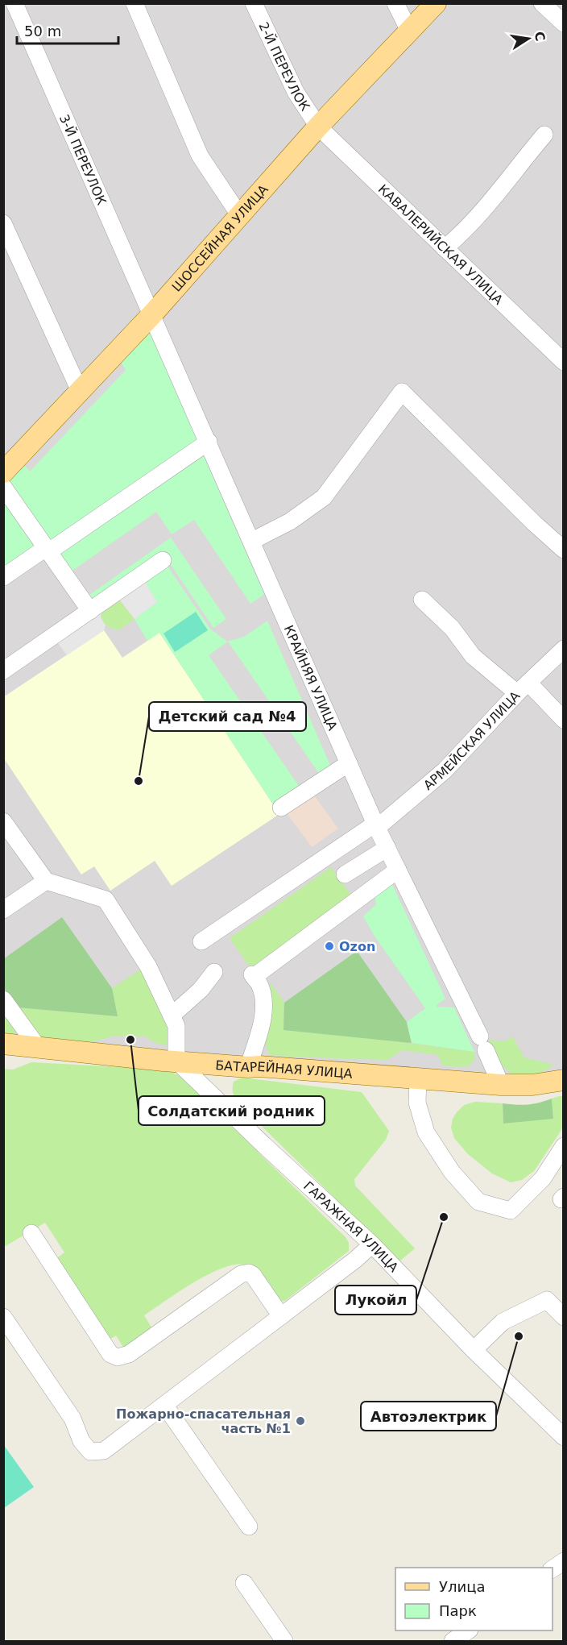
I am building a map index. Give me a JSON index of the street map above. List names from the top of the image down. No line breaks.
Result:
{"streets":{"main road":["ШОССЕЙНАЯ УЛИЦА","БАТАРЕЙНАЯ УЛИЦА"],"street":["2-Й ПЕРЕУЛОК","3-Й ПЕРЕУЛОК","КАВАЛЕРИЙСКАЯ УЛИЦА","КРАЙНЯЯ УЛИЦА","АРМЕЙСКАЯ УЛИЦА","ГАРАЖНАЯ УЛИЦА"]},"crossings":[["2-Й ПЕРЕУЛОК","ШОССЕЙНАЯ УЛИЦА"],["2-Й ПЕРЕУЛОК","КАВАЛЕРИЙСКАЯ УЛИЦА"],["3-Й ПЕРЕУЛОК","ШОССЕЙНАЯ УЛИЦА"],["3-Й ПЕРЕУЛОК","КРАЙНЯЯ УЛИЦА"],["ШОССЕЙНАЯ УЛИЦА","КАВАЛЕРИЙСКАЯ УЛИЦА"],["ШОССЕЙНАЯ УЛИЦА","КРАЙНЯЯ УЛИЦА"],["КРАЙНЯЯ УЛИЦА","АРМЕЙСКАЯ УЛИЦА"],["КРАЙНЯЯ УЛИЦА","БАТАРЕЙНАЯ УЛИЦА"],["БАТАРЕЙНАЯ УЛИЦА","ГАРАЖНАЯ УЛИЦА"]],"places":["Детский сад №4","Ozon","Солдатский родник","Лукойл","Автоэлектрик","Пожарно-спасательная часть №1"],"legend":["Улица","Парк"],"scale_bar":"50 m","north":"right"}
